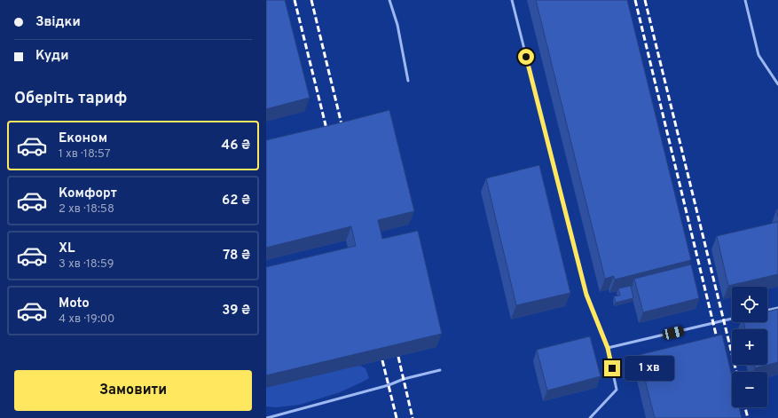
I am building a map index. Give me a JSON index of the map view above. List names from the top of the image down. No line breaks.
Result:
{"page":{"banner":["Звідки","Куди"],"heading":"Оберіть тариф","list":[{"name":"Економ","note":"1 хв · 18:57","value":"46 ₴"},{"name":"Комфорт","note":"2 хв · 18:58","value":"62 ₴"},{"name":"XL","note":"3 хв · 18:59","value":"78 ₴"},{"name":"Moto","note":"4 хв · 19:00","value":"39 ₴"}],"map_buttons":["+","−"],"bubble":"1 хв","buttons":"Замовити"}}
